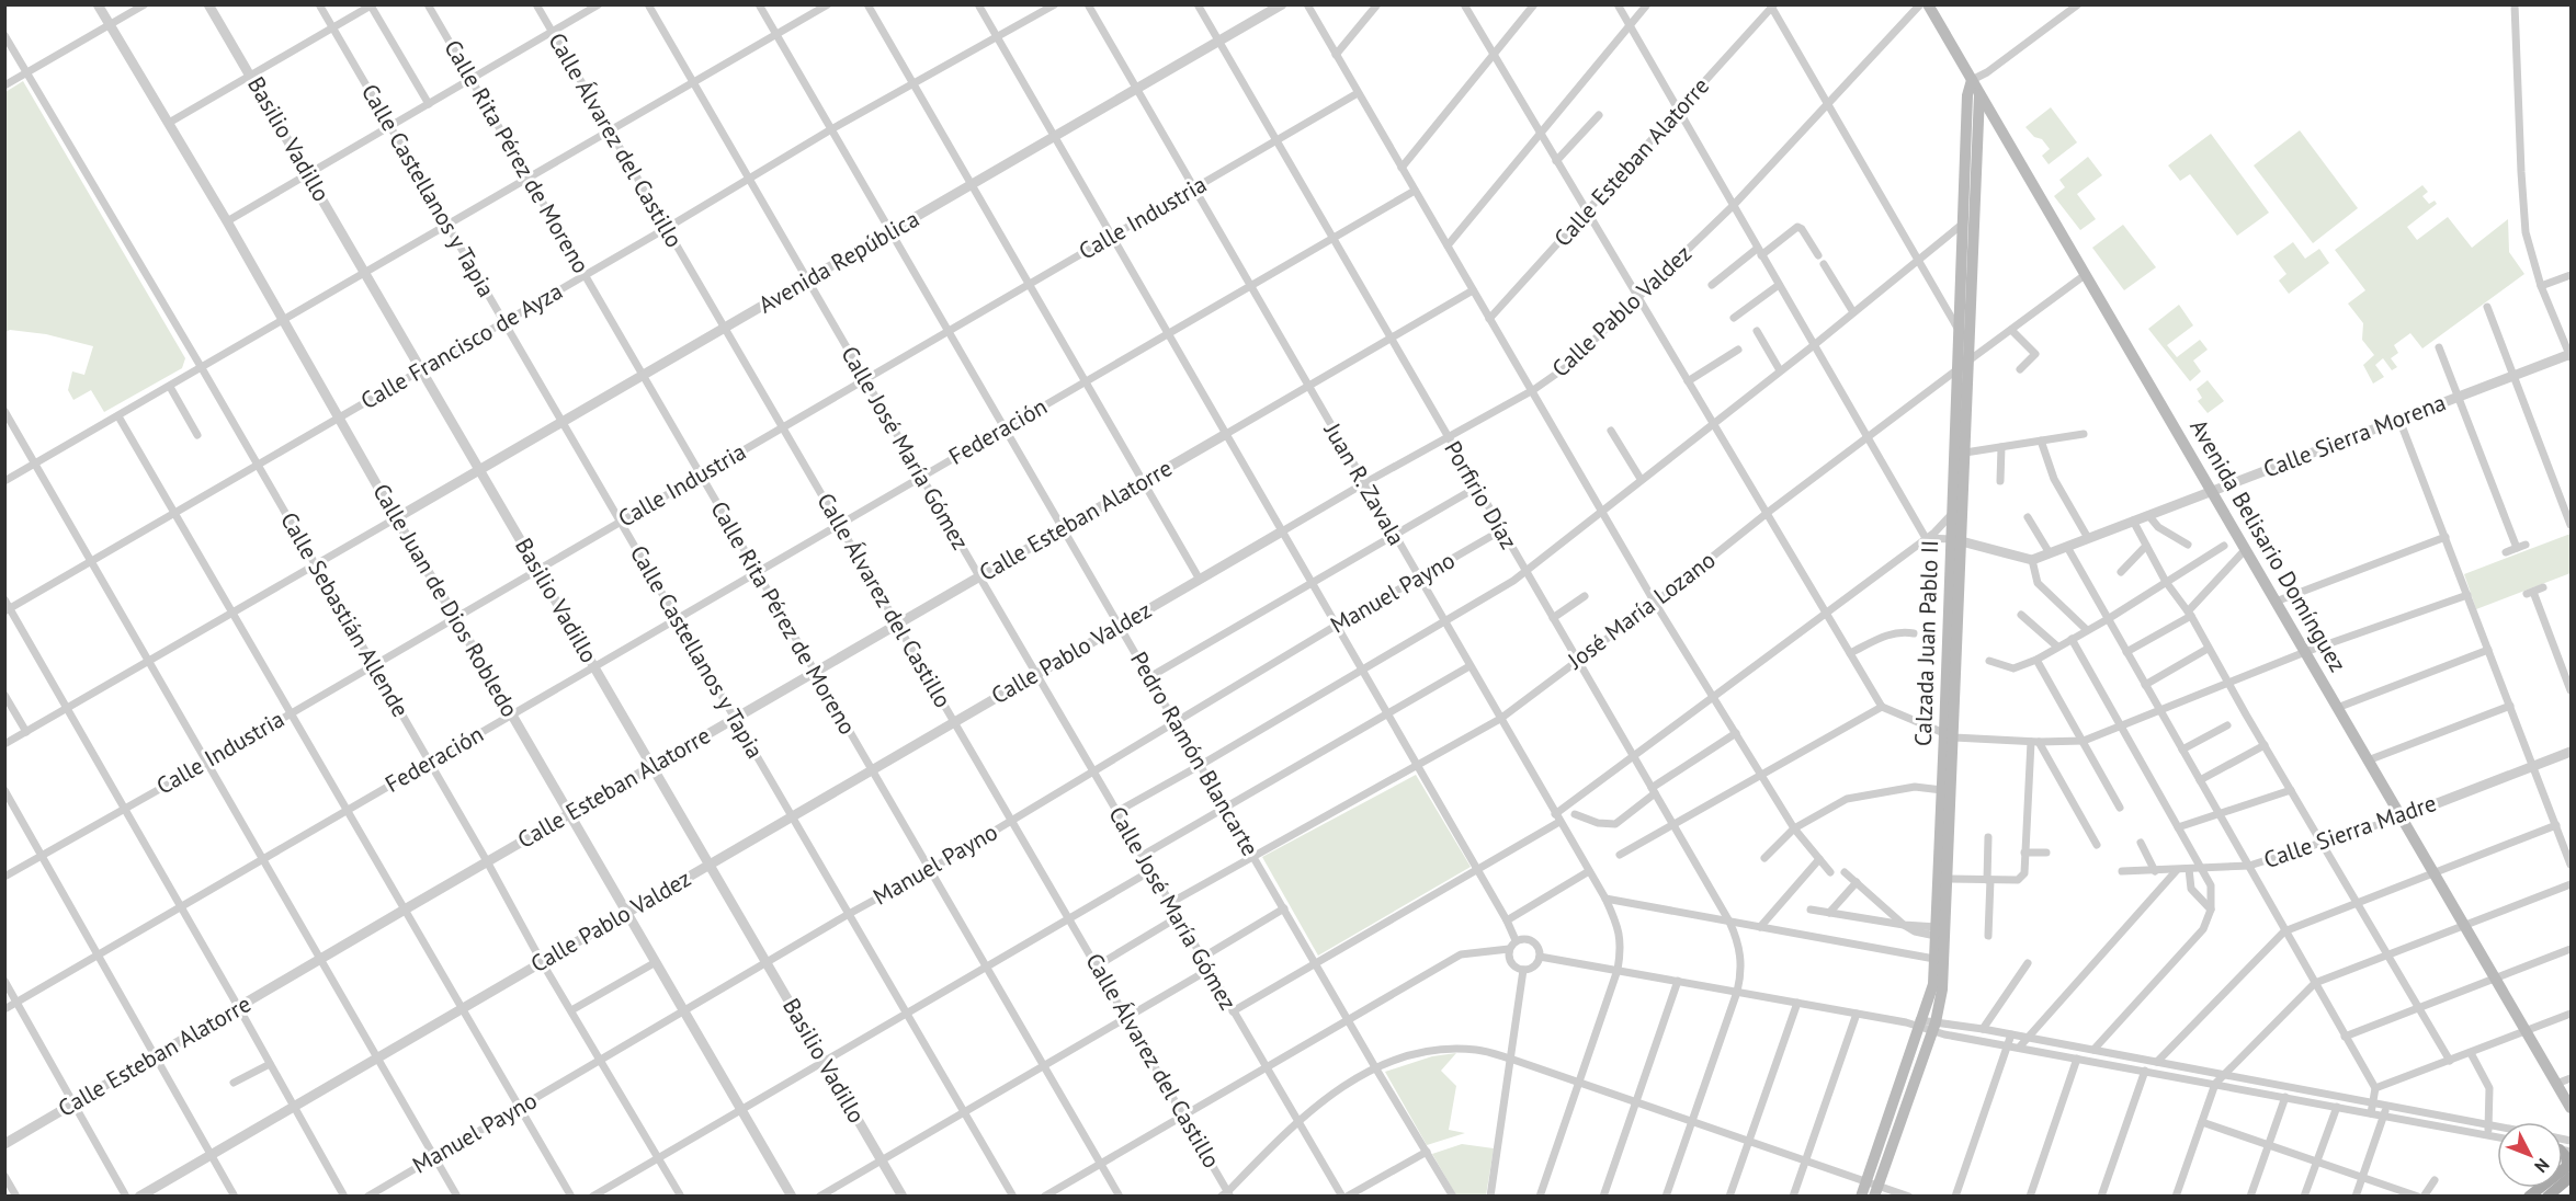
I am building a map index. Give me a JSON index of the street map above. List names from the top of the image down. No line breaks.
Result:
{"streets":{"main road":["Avenida Belisario Domínguez","Calzada Juan Pablo II"],"street":["Basilio Vadillo","Calle Álvarez del Castillo","Calle Rita Pérez de Moreno","Calle Esteban Alatorre","Calle Castellanos y Tapia","Calle Industria","Avenida República","Calle Pablo Valdez","Calle Francisco de Ayza","Federación","Calle Sierra Morena","Calle José María Gómez","Juan R. Zavala","Porfirio Díaz","Manuel Payno","Calle Juan de Dios Robledo","José María Lozano","Calle Sebastián Allende","Pedro Ramón Blancarte","Calle Sierra Madre"]},"crossings":[["Basilio Vadillo","Calle Esteban Alatorre"],["Basilio Vadillo","Calle Industria"],["Basilio Vadillo","Avenida República"],["Basilio Vadillo","Calle Pablo Valdez"],["Basilio Vadillo","Calle Francisco de Ayza"],["Basilio Vadillo","Federación"],["Basilio Vadillo","Manuel Payno"],["Calle Álvarez del Castillo","Calle Esteban Alatorre"],["Calle Álvarez del Castillo","Calle Industria"],["Calle Álvarez del Castillo","Avenida República"],["Calle Álvarez del Castillo","Calle Pablo Valdez"],["Calle Álvarez del Castillo","Calle Francisco de Ayza"],["Calle Álvarez del Castillo","Federación"],["Calle Álvarez del Castillo","Manuel Payno"],["Calle Rita Pérez de Moreno","Calle Esteban Alatorre"],["Calle Rita Pérez de Moreno","Calle Industria"],["Calle Rita Pérez de Moreno","Avenida República"],["Calle Rita Pérez de Moreno","Calle Pablo Valdez"],["Calle Rita Pérez de Moreno","Calle Francisco de Ayza"],["Calle Rita Pérez de Moreno","Federación"],["Calle Rita Pérez de Moreno","Manuel Payno"],["Calle Esteban Alatorre","Calle Castellanos y Tapia"],["Calle Esteban Alatorre","Calle José María Gómez"],["Calle Esteban Alatorre","Calle Juan de Dios Robledo"],["Calle Esteban Alatorre","Calle Sebastián Allende"],["Calle Esteban Alatorre","Pedro Ramón Blancarte"],["Calle Castellanos y Tapia","Calle Industria"],["Calle Castellanos y Tapia","Avenida República"],["Calle Castellanos y Tapia","Calle Pablo Valdez"],["Calle Castellanos y Tapia","Calle Francisco de Ayza"],["Calle Castellanos y Tapia","Federación"],["Calle Castellanos y Tapia","Manuel Payno"],["Calle Industria","Calle José María Gómez"],["Calle Industria","Juan R. Zavala"],["Calle Industria","Porfirio Díaz"],["Calle Industria","Calle Juan de Dios Robledo"],["Calle Industria","Calle Sebastián Allende"],["Calle Industria","Pedro Ramón Blancarte"],["Avenida República","Calle José María Gómez"],["Avenida República","Juan R. Zavala"],["Avenida República","Porfirio Díaz"],["Avenida República","Calle Juan de Dios Robledo"],["Avenida República","Pedro Ramón Blancarte"],["Calle Pablo Valdez","Calle José María Gómez"],["Calle Pablo Valdez","Juan R. Zavala"],["Calle Pablo Valdez","Porfirio Díaz"],["Calle Pablo Valdez","Calle Juan de Dios Robledo"],["Calle Pablo Valdez","Calle Sebastián Allende"],["Calle Pablo Valdez","Pedro Ramón Blancarte"],["Calle Francisco de Ayza","Calle José María Gómez"],["Calle Francisco de Ayza","Calle Juan de Dios Robledo"],["Calle Francisco de Ayza","Calle Sebastián Allende"],["Calle Francisco de Ayza","Pedro Ramón Blancarte"],["Federación","Calle José María Gómez"],["Federación","Juan R. Zavala"],["Federación","Porfirio Díaz"],["Federación","Calle Juan de Dios Robledo"],["Federación","Calle Sebastián Allende"],["Federación","Pedro Ramón Blancarte"],["Calle Sierra Morena","Avenida Belisario Domínguez"],["Calle José María Gómez","Manuel Payno"],["Calle José María Gómez","José María Lozano"],["Juan R. Zavala","Manuel Payno"],["Juan R. Zavala","José María Lozano"],["Porfirio Díaz","Manuel Payno"],["Porfirio Díaz","José María Lozano"],["Avenida Belisario Domínguez","José María Lozano"],["Avenida Belisario Domínguez","Calzada Juan Pablo II"],["Avenida Belisario Domínguez","Calle Sierra Madre"],["Manuel Payno","Calle Juan de Dios Robledo"],["Manuel Payno","Calle Sebastián Allende"],["Manuel Payno","Pedro Ramón Blancarte"],["José María Lozano","Calzada Juan Pablo II"],["José María Lozano","Pedro Ramón Blancarte"]],"north":"bottom right"}
